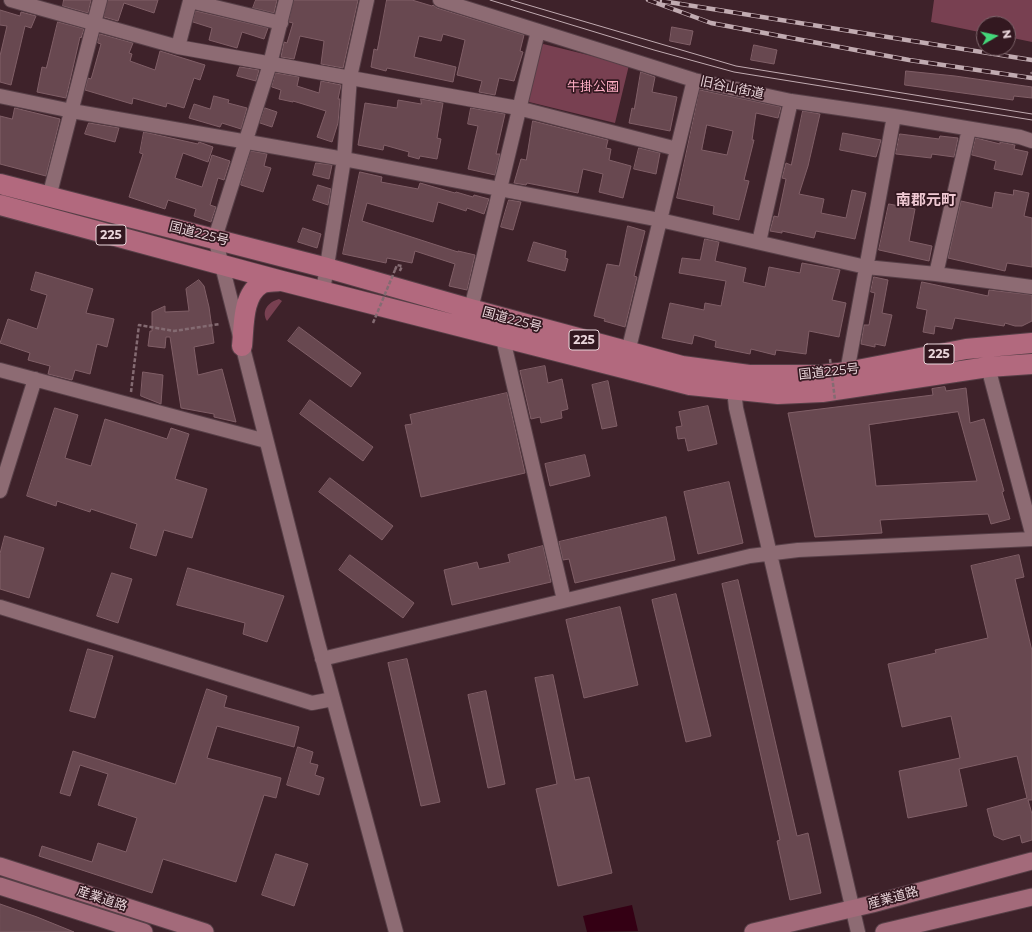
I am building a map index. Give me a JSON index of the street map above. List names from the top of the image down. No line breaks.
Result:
{"streets":{"highway":["国道225号","225"],"main road":["産業道路"],"street":["旧谷山街道"]},"districts":["南郡元町"],"parks":["牛掛公園"],"north":"right"}
